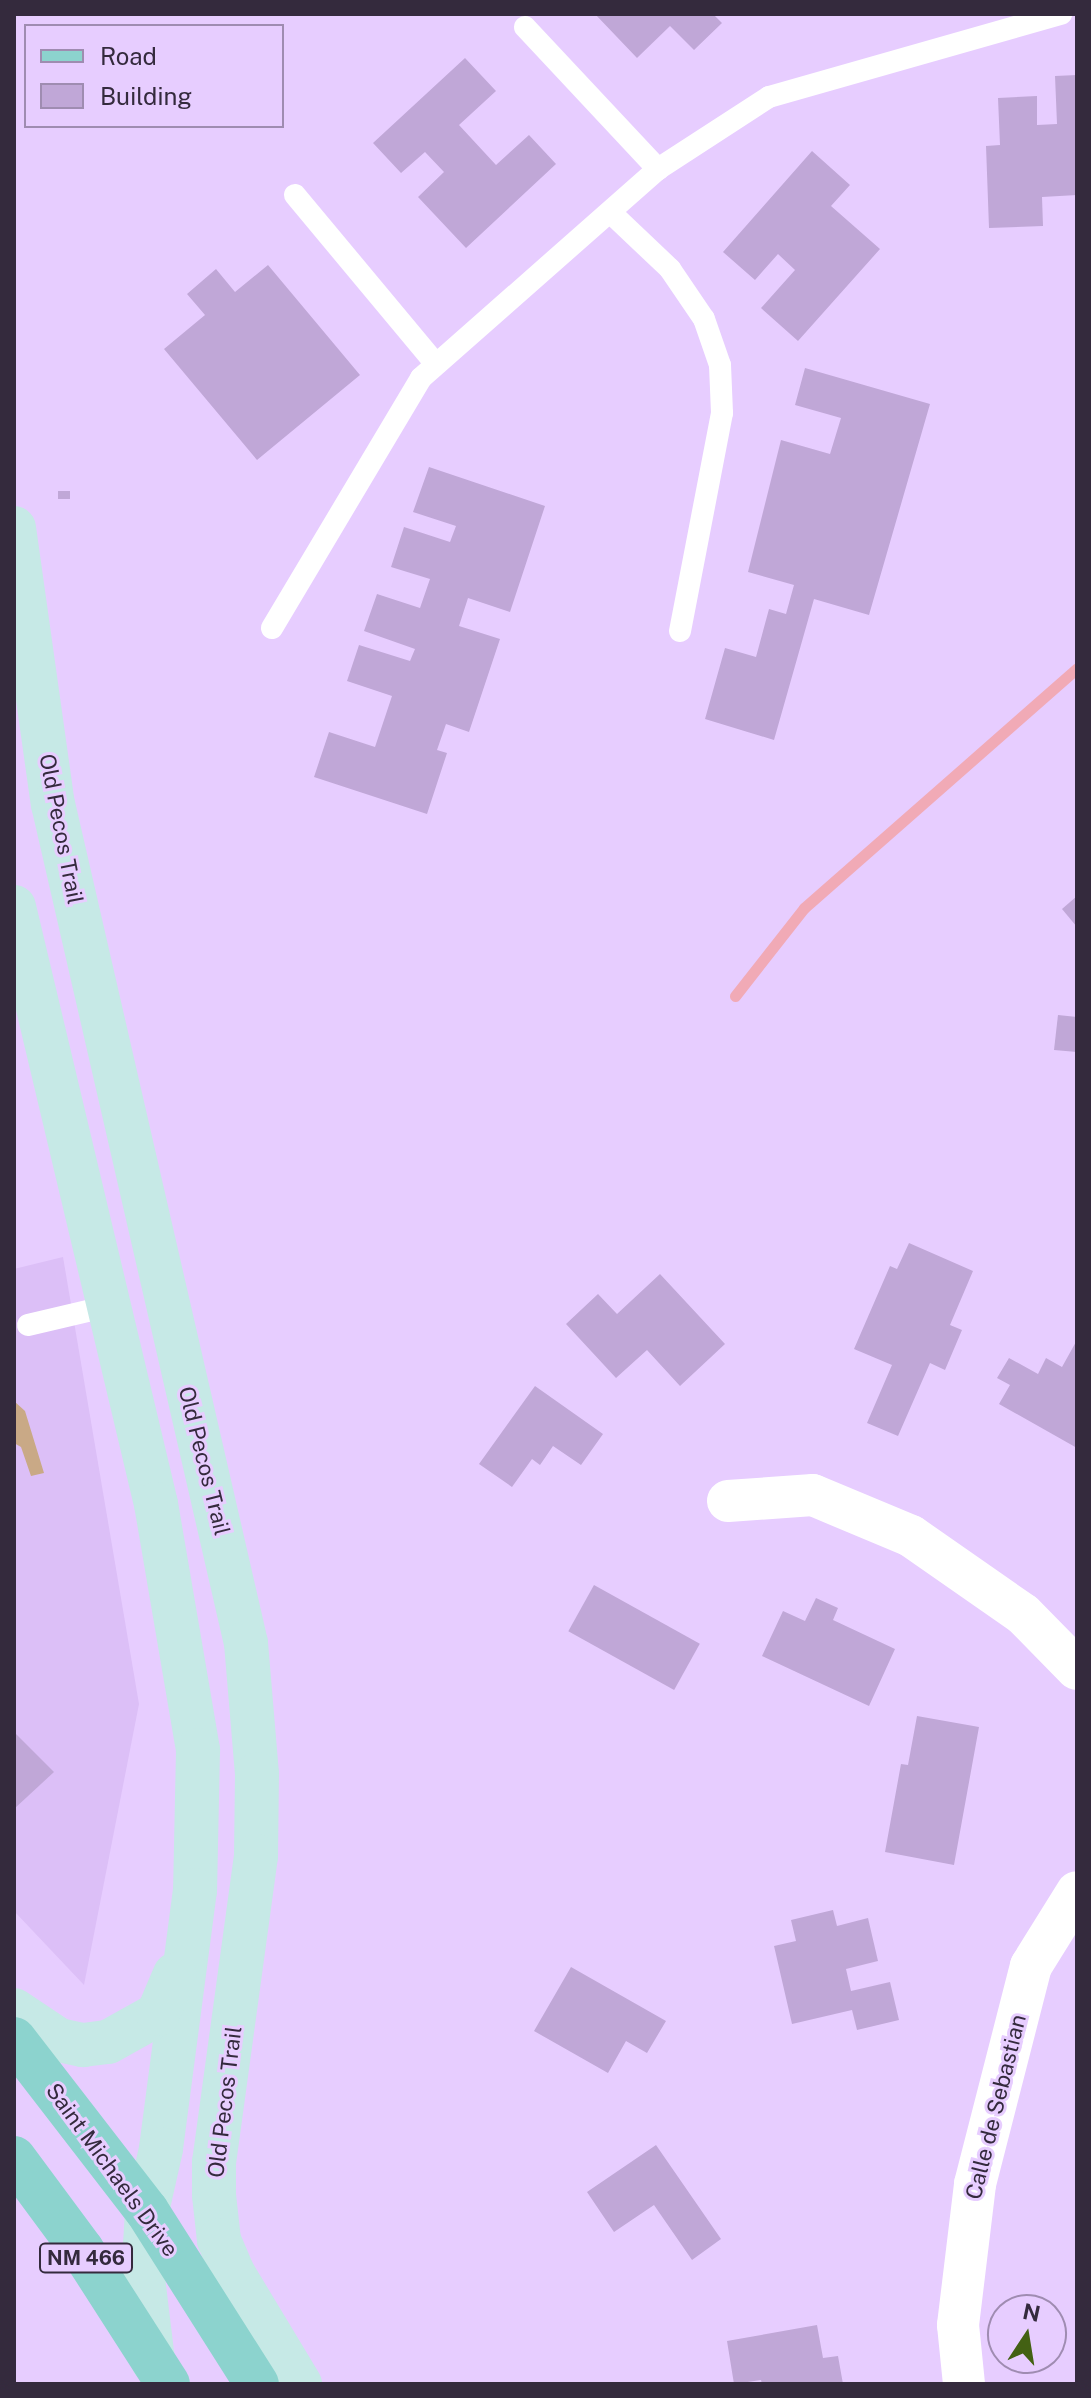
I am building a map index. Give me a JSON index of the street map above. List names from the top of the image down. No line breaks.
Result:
{"streets":{"main road":["Old Pecos Trail","Saint Michaels Drive","NM 466"],"street":["Calle de Sebastian"]},"legend":["Road","Building"],"north":"top"}
